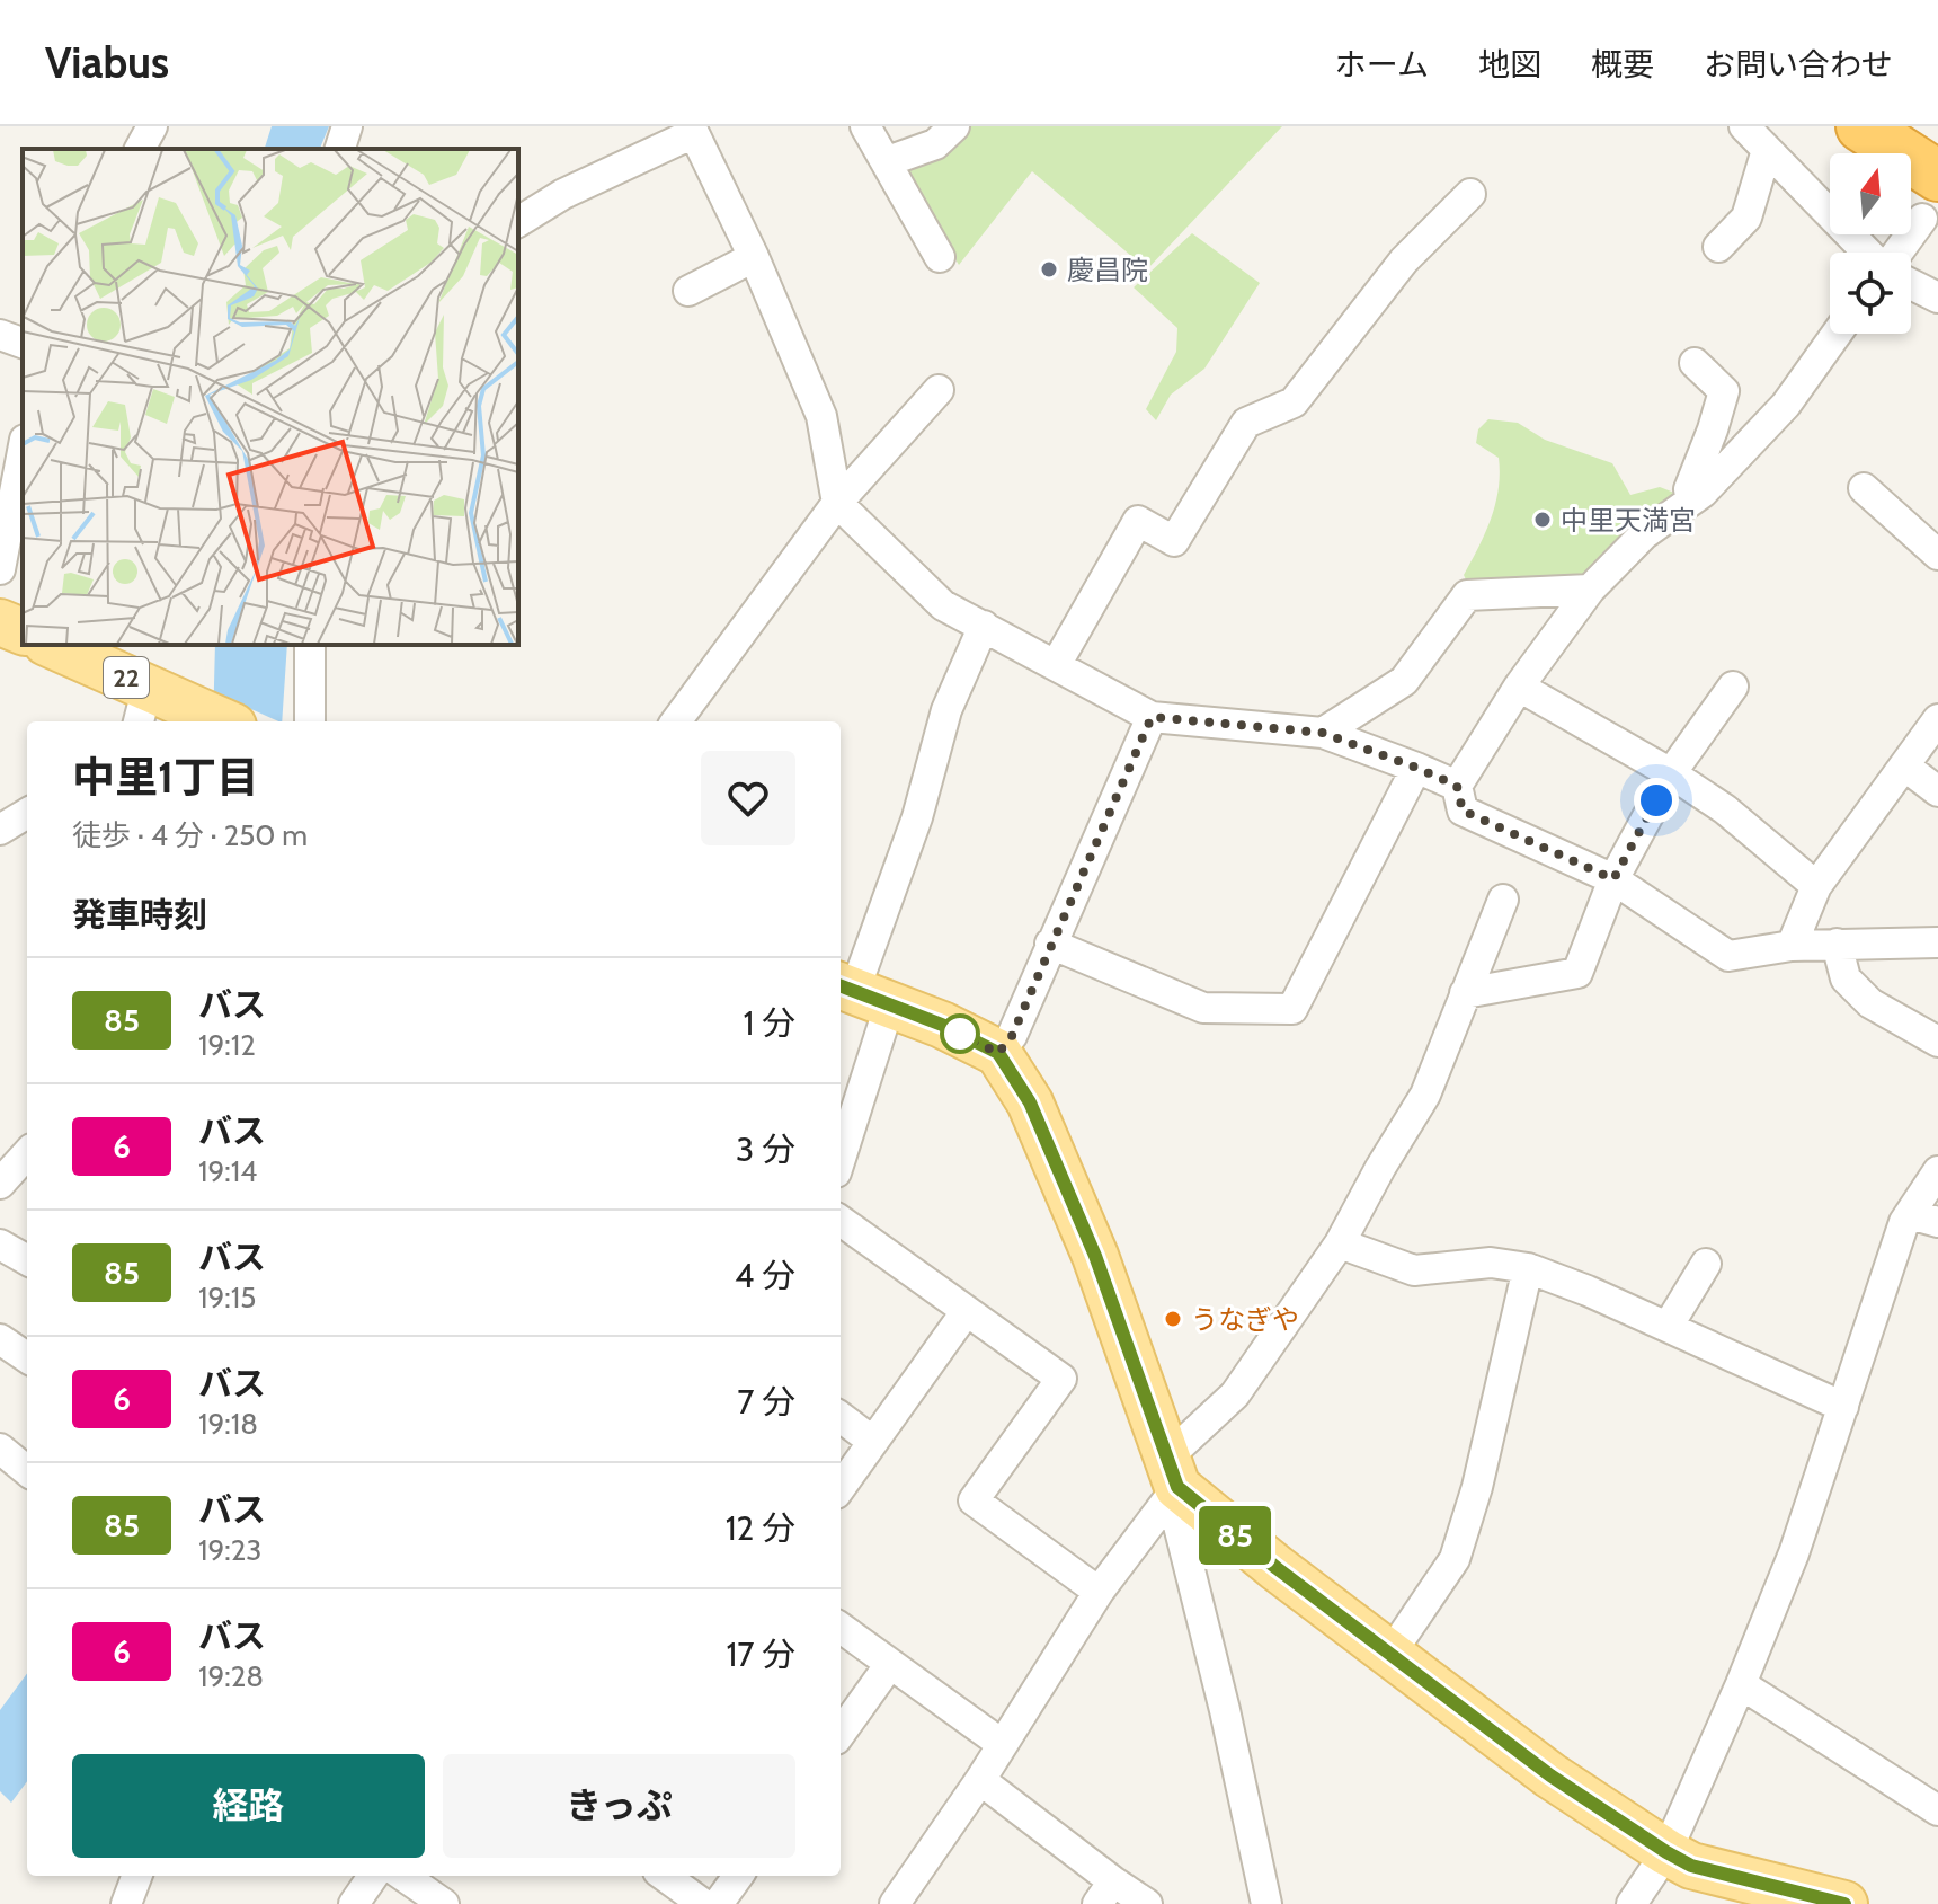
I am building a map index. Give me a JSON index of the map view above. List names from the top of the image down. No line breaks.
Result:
{"streets":{"main road":["22"]},"places":["慶昌院","中里天満宮","うなぎや"],"lines":["bus line 85"],"north":"top","page":{"header":"Viabus","nav":["ホーム","地図","概要","お問い合わせ"],"on_map":"85","heading":[["中里1丁目","徒歩 · 4 分 · 250 m"],"発車時刻"],"list":[{"mark":"85","name":"バス","note":"19:12","value":"1 分"},{"mark":"6","name":"バス","note":"19:14","value":"3 分"},{"mark":"85","name":"バス","note":"19:15","value":"4 分"},{"mark":"6","name":"バス","note":"19:18","value":"7 分"},{"mark":"85","name":"バス","note":"19:23","value":"12 分"},{"mark":"6","name":"バス","note":"19:28","value":"17 分"}],"buttons":["経路","きっぷ"]}}
